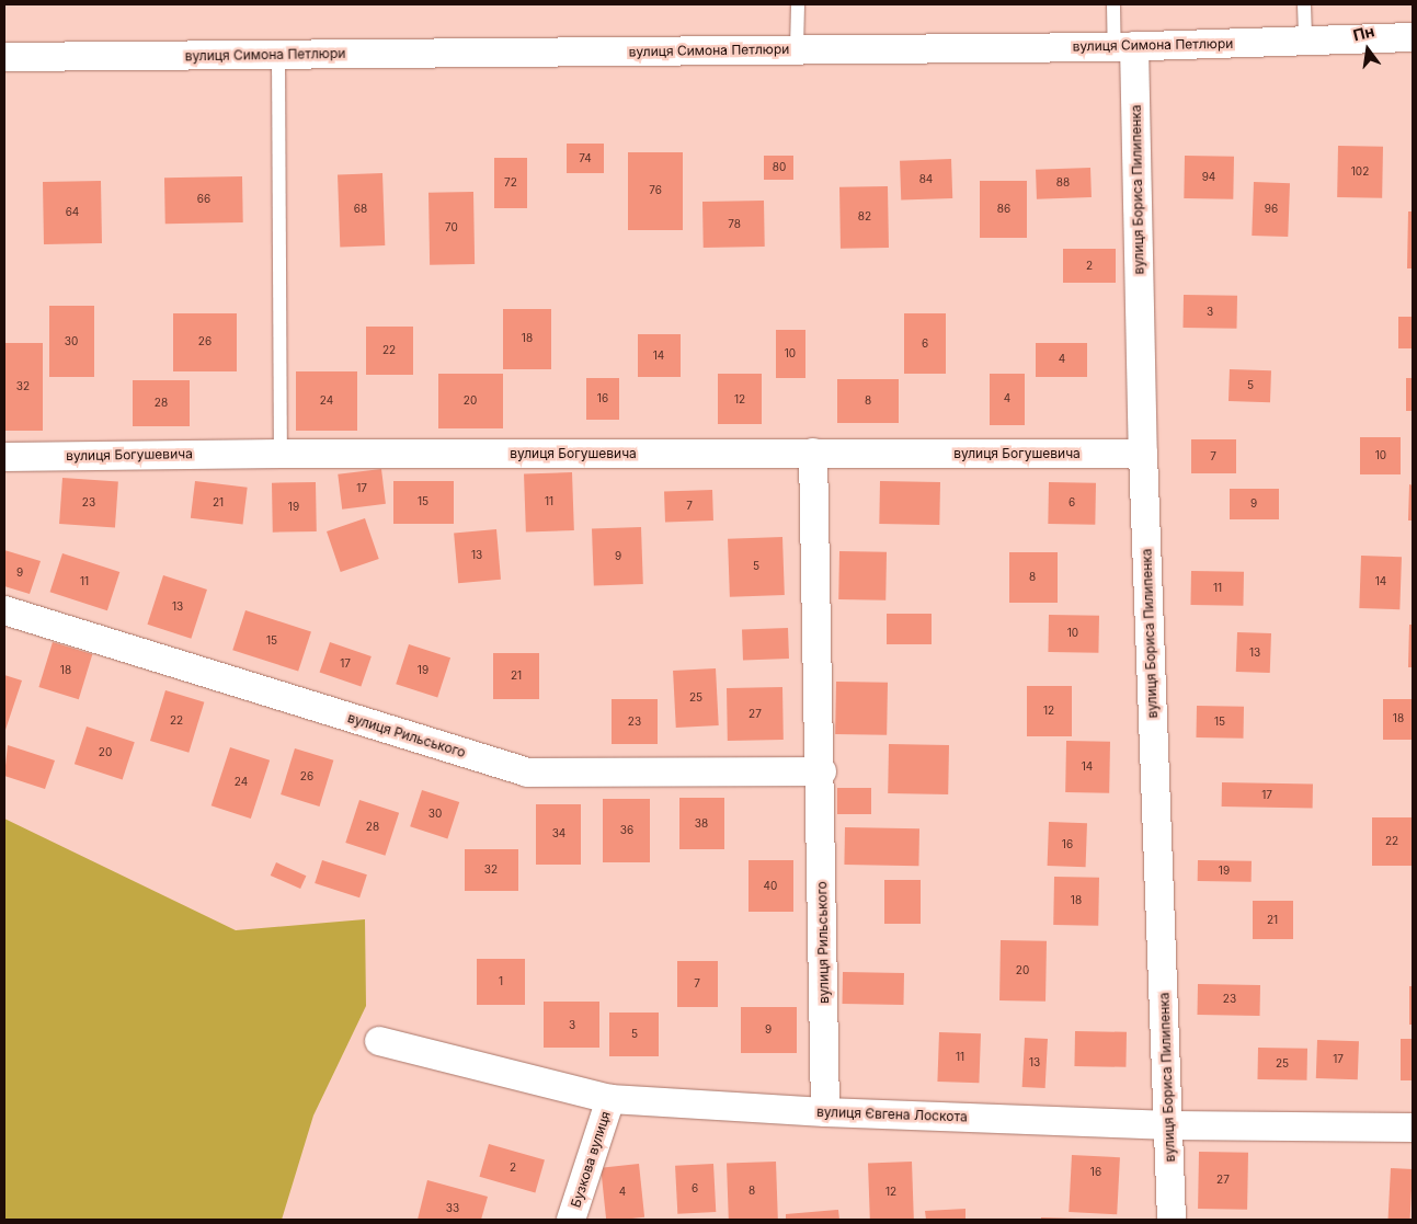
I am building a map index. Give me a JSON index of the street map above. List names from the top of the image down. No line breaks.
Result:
{"streets":{"street":["вулиця Симона Петлюри","вулиця Бориса Пилипенка","вулиця Богушевича","вулиця Рильського","вулиця Євгена Лоскота","Бузкова вулиця"]},"crossings":[["вулиця Симона Петлюри","вулиця Бориса Пилипенка"],["вулиця Бориса Пилипенка","вулиця Богушевича"],["вулиця Бориса Пилипенка","вулиця Євгена Лоскота"],["вулиця Богушевича","вулиця Рильського"],["вулиця Рильського","вулиця Євгена Лоскота"],["вулиця Євгена Лоскота","Бузкова вулиця"]],"house_numbers":["74","80","102","94","84","72","88","76","66","68","86","96","64","82","78","70","2","3","18","30","26","6","22","10","14","4","5","32","16","4","12","24","20","8","28","10","7","17","15","11","23","21","6","9","7","19","13","9","5","9","8","11","14","11","13","10","15","13","17","18","19","21","25","12","27","18","22","23","15","20","14","26","24","17","30","38","28","36","34","22","16","32","19","40","18","21","20","1","7","23","3","9","5","11","17","13","25","2","16","27","6","8","4","12","33"],"north":"top"}
